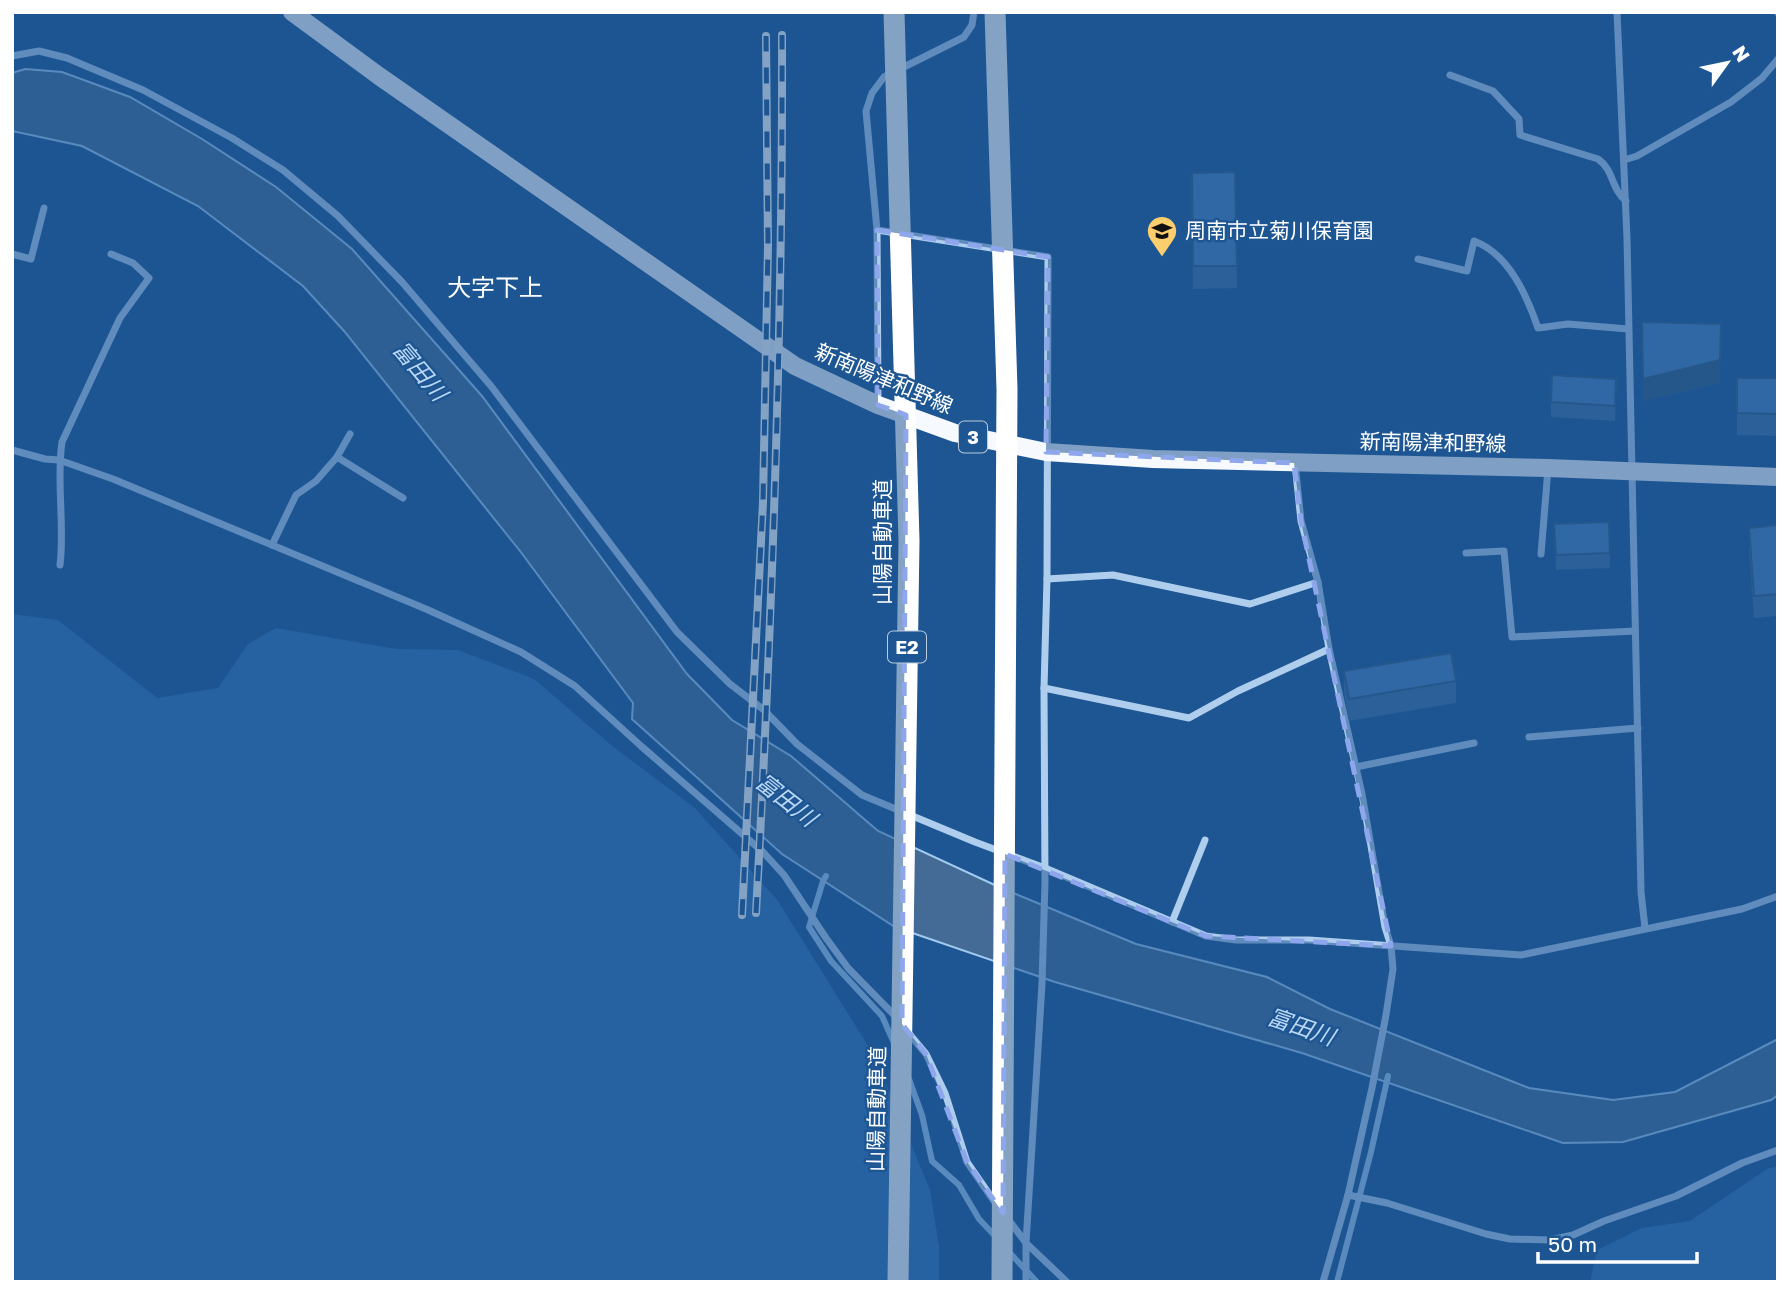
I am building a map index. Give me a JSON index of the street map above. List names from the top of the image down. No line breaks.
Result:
{"streets":{"highway":["山陽自動車道","E2"],"main road":["新南陽津和野線","3"]},"districts":["大字下上"],"water":["富田川"],"places":{"school or university":["周南市立菊川保育園"]},"scale_bar":"50 m","north":"top right"}
